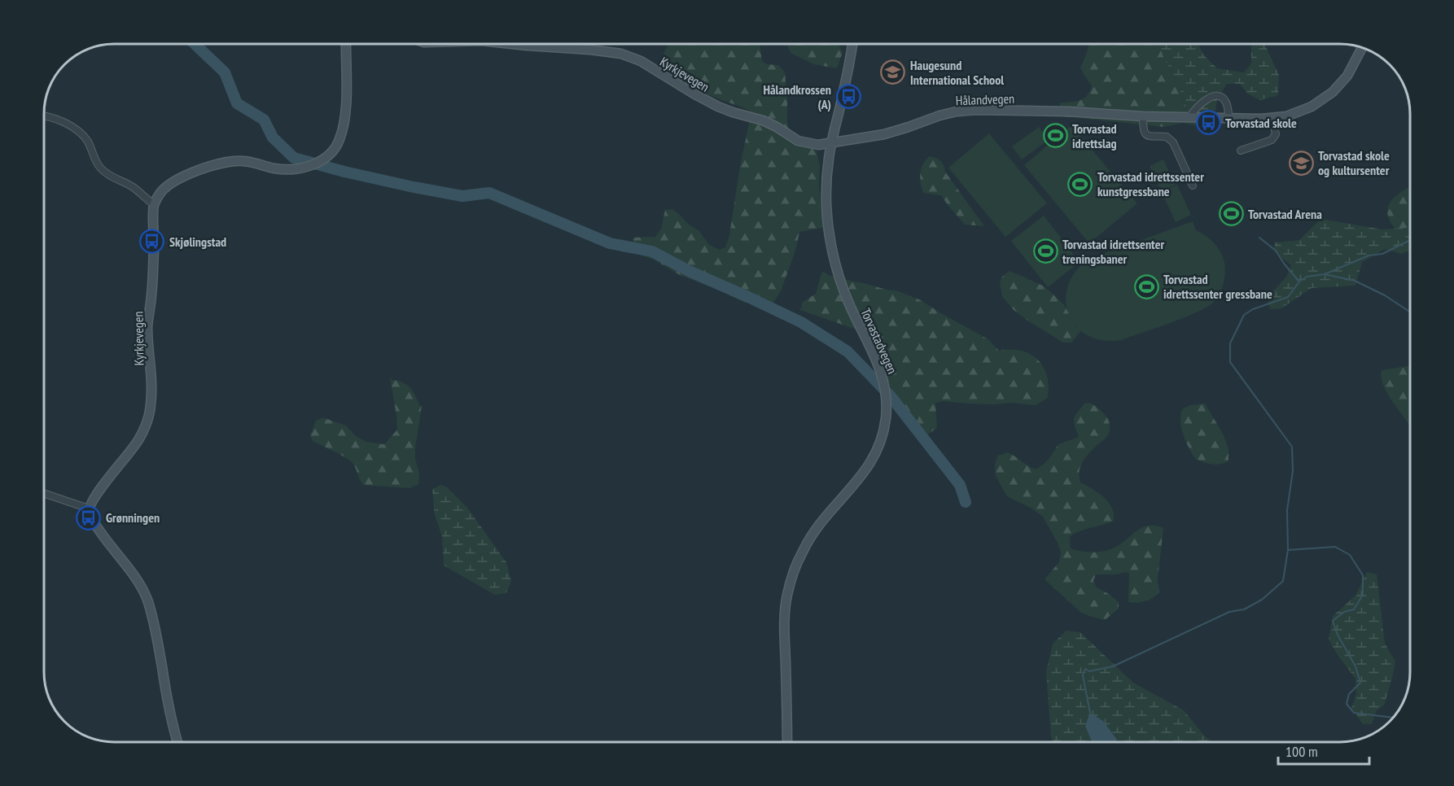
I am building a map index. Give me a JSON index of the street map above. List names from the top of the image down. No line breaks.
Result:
{"streets":{"main road":["Kyrkjevegen","Hålandvegen","Torvastadvegen"]},"crossings":[["Kyrkjevegen","Hålandvegen"],["Kyrkjevegen","Torvastadvegen"],["Hålandvegen","Torvastadvegen"]],"places":{"school or university":["Haugesund International School","Torvastad skole og kultursenter"],"bus stop":["Hålandkrossen (A)","Torvastad skole","Skjølingstad","Grønningen"],"sports":["Torvastad idrettslag","Torvastad idrettssenter kunstgressbane","Torvastad Arena","Torvastad idrettsenter treningsbaner","Torvastad idrettssenter gressbane"]},"scale_bar":"100 m"}
